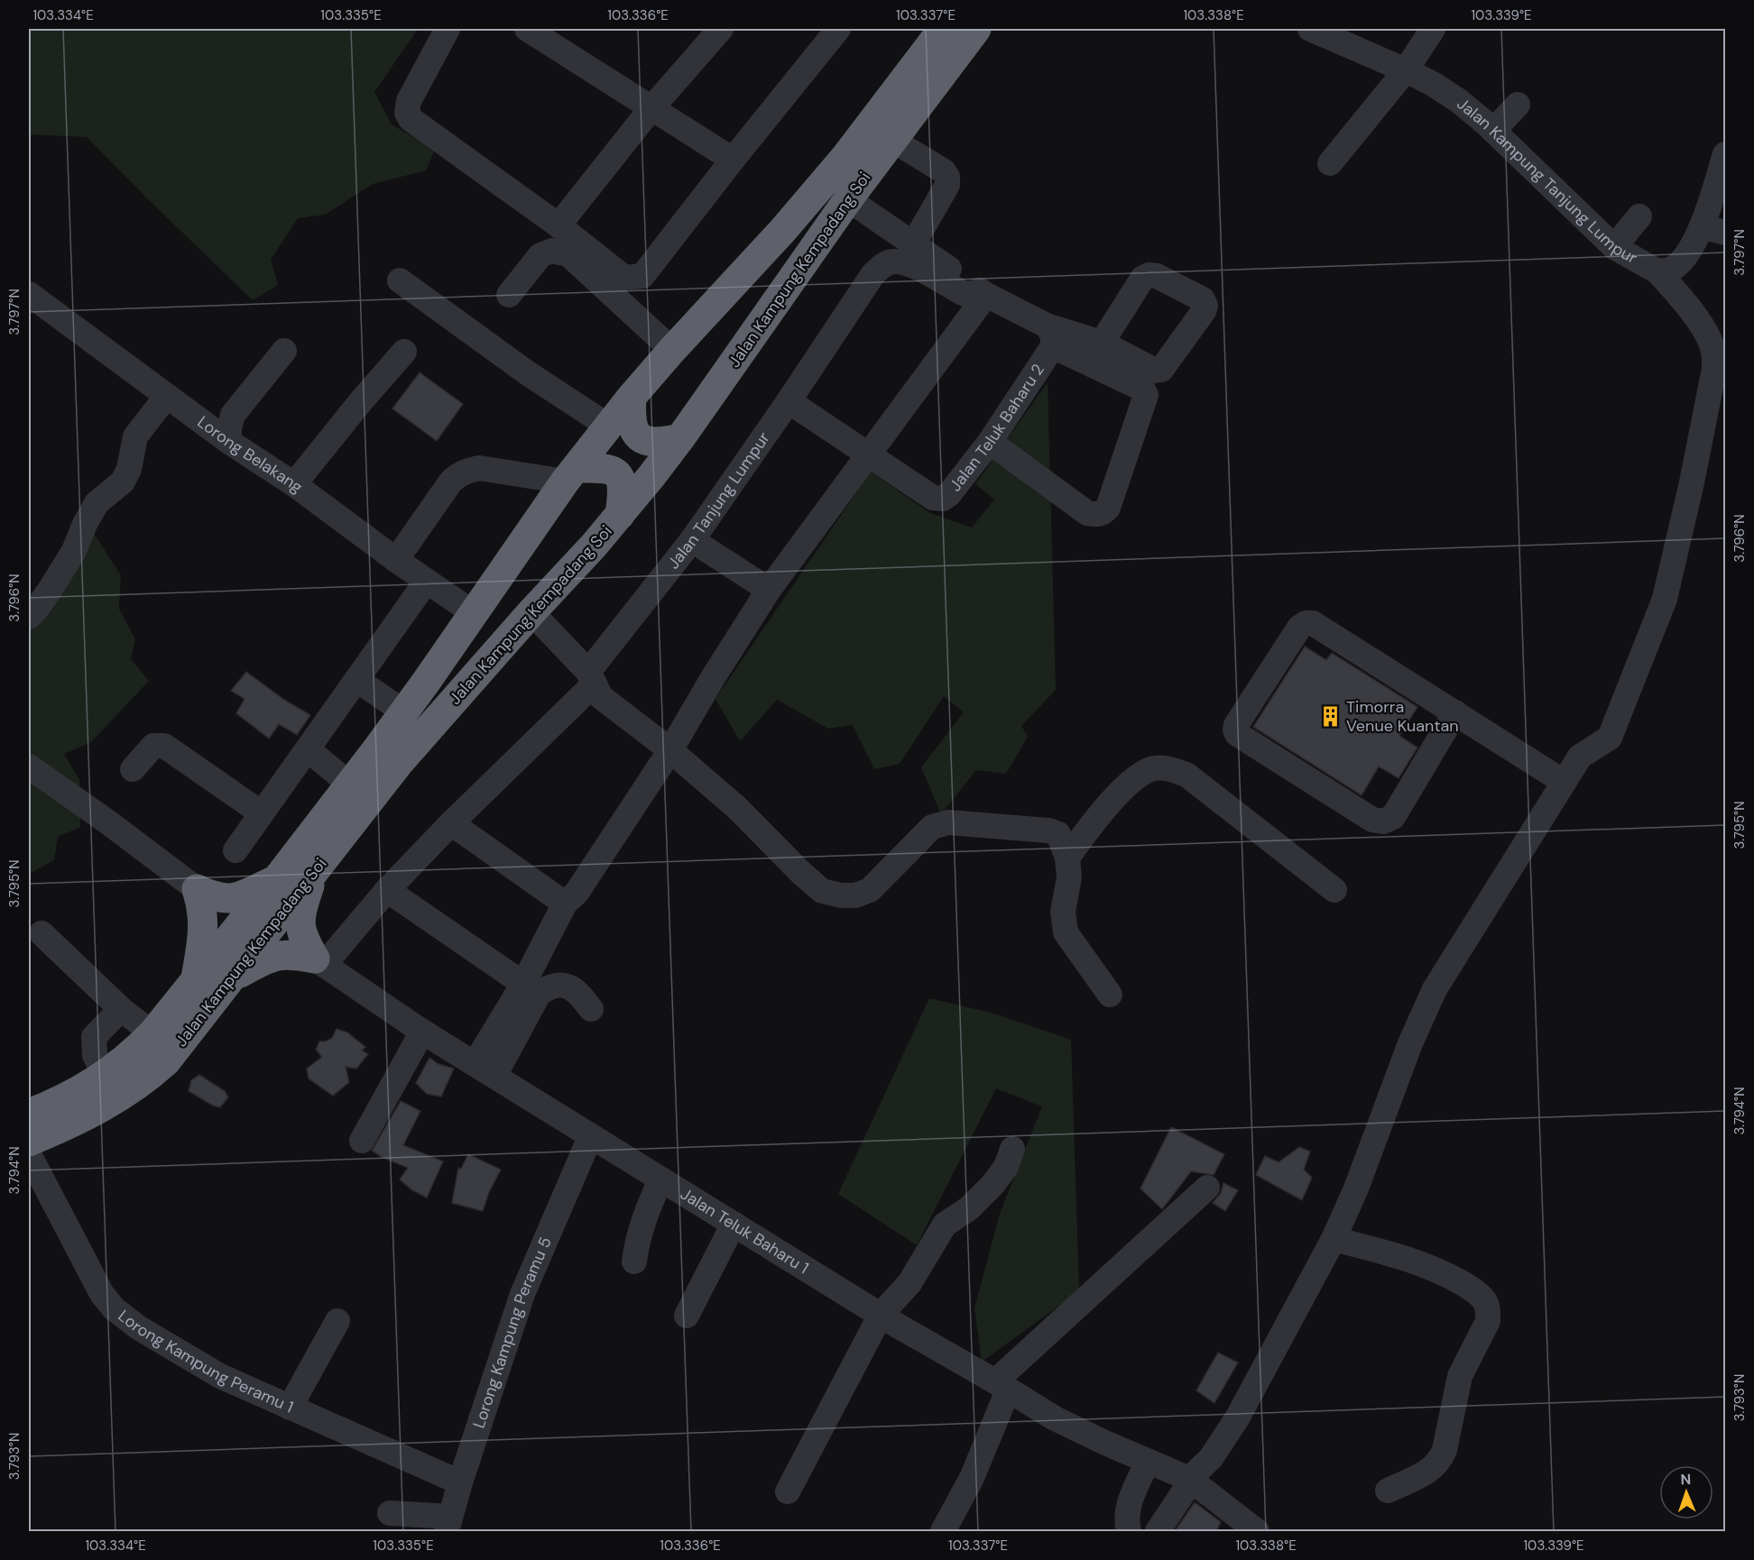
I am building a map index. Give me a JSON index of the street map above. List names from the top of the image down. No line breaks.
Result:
{"streets":{"highway":["Jalan Kampung Kempadang Soi"],"street":["Jalan Kampung Tanjung Lumpur","Jalan Teluk Baharu 2","Lorong Belakang","Jalan Tanjung Lumpur","Jalan Teluk Baharu 1","Lorong Kampung Peramu 5","Lorong Kampung Peramu 1"]},"crossings":[["Jalan Kampung Kempadang Soi","Lorong Belakang"],["Jalan Tanjung Lumpur","Jalan Teluk Baharu 1"],["Jalan Teluk Baharu 1","Lorong Kampung Peramu 5"],["Lorong Kampung Peramu 5","Lorong Kampung Peramu 1"]],"places":{"building":["Timorra Venue Kuantan"]},"north":"top","coordinates":["103.334°E","103.335°E","103.336°E","103.337°E","103.338°E","103.339°E","3.797°N","3.796°N","3.795°N","3.794°N","3.793°N"]}
